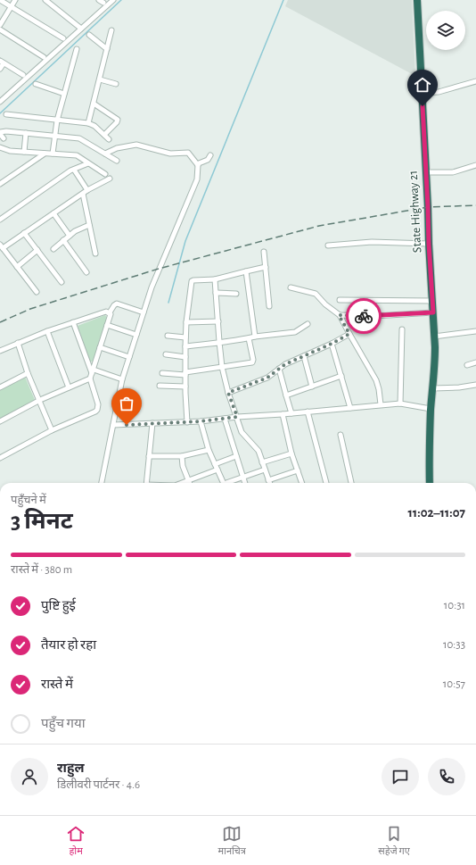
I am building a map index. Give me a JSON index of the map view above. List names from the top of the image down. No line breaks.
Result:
{"streets":{"highway":["State Highway 21"]},"page":{"heading":["3 मिनट","पहुँचने में","11:02–11:07"],"panel":["राहुल","डिलीवरी पार्टनर · 4.6"],"bar":"रास्ते में · 380 m","list":[["पुष्टि हुई","10:31"],["तैयार हो रहा","10:33"],["रास्ते में","10:57"],"पहुँच गया"],"tabs":["होम","मानचित्र","सहेजे गए"]}}
